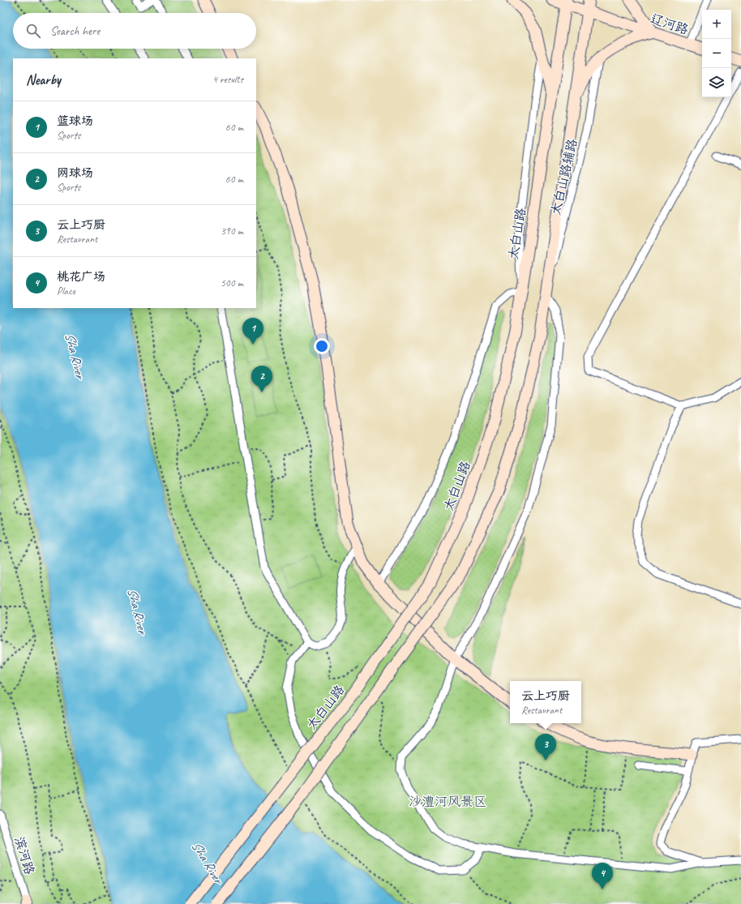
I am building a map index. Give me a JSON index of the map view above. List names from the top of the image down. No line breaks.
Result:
{"streets":{"main road":["辽河路","太白山路"],"street":["太白山路辅路","滨河路"]},"crossings":[["辽河路","太白山路"]],"water":["Sha River"],"parks":["沙澧河风景区"],"page":{"map_buttons":["+","−"],"search":"Search here","heading":["Nearby","4 results"],"list":[{"mark":"1","name":"篮球场","note":"Sports","value":"60 m"},{"mark":"2","name":"网球场","note":"Sports","value":"60 m"},{"mark":"3","name":"云上巧厨","note":"Restaurant","value":"390 m"},{"mark":"4","name":"桃花广场","note":"Place","value":"500 m"}],"pins":["1","2","3","4"],"popup":["云上巧厨","Restaurant"]}}
